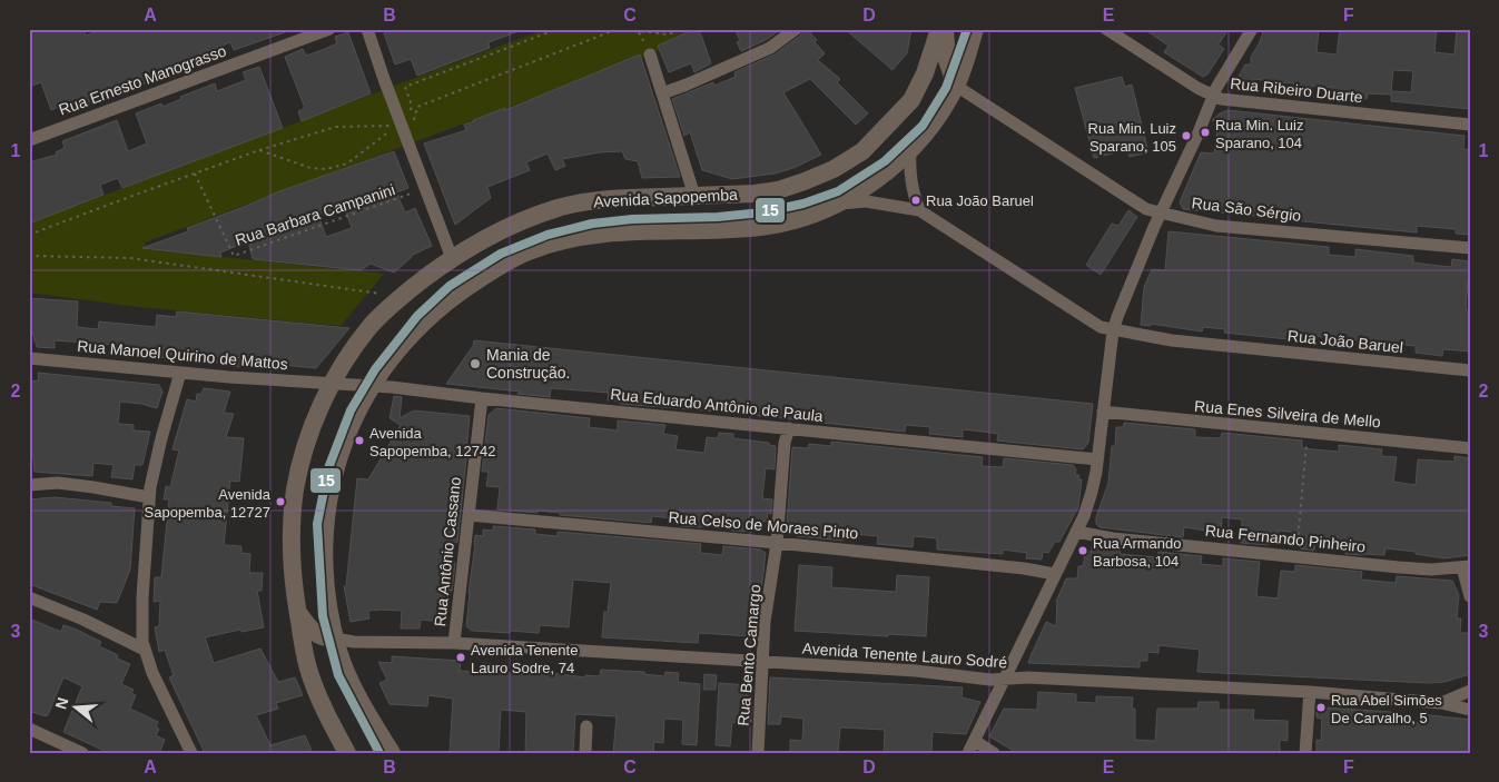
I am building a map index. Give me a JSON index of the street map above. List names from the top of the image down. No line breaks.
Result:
{"streets":{"main road":["Avenida Sapopemba"],"street":["Rua Ernesto Manograsso","Rua Ribeiro Duarte","Rua São Sérgio","Rua João Baruel","Rua Manoel Quirino de Mattos","Rua Eduardo Antônio de Paula","Rua Enes Silveira de Mello","Rua Celso de Moraes Pinto","Rua Fernando Pinheiro","Rua Antônio Cassano","Rua Bento Camargo","Avenida Tenente Lauro Sodré"],"path":["Rua Barbara Campanini"]},"crossings":[["Avenida Sapopemba","Rua São Sérgio"],["Avenida Sapopemba","Rua João Baruel"],["Avenida Sapopemba","Rua Manoel Quirino de Mattos"],["Avenida Sapopemba","Rua Eduardo Antônio de Paula"],["Avenida Sapopemba","Avenida Tenente Lauro Sodré"],["Rua Manoel Quirino de Mattos","Rua Eduardo Antônio de Paula"],["Rua Eduardo Antônio de Paula","Rua Antônio Cassano"],["Rua Eduardo Antônio de Paula","Rua Bento Camargo"],["Rua Celso de Moraes Pinto","Rua Antônio Cassano"],["Rua Celso de Moraes Pinto","Rua Bento Camargo"],["Rua Antônio Cassano","Avenida Tenente Lauro Sodré"],["Rua Bento Camargo","Avenida Tenente Lauro Sodré"]],"places":["Rua Min. Luiz Sparano, 104","Rua Min. Luiz Sparano, 105","Rua João Baruel","Mania de Construção.","Avenida Sapopemba, 12742","Avenida Sapopemba, 12727","Rua Armando Barbosa, 104","Avenida Tenente Lauro Sodre, 74","Rua Abel Simões De Carvalho, 5"],"lines":["transit line 15"],"north":"left","grid":{"columns":["A","B","C","D","E","F"],"rows":["1","2","3"]}}
